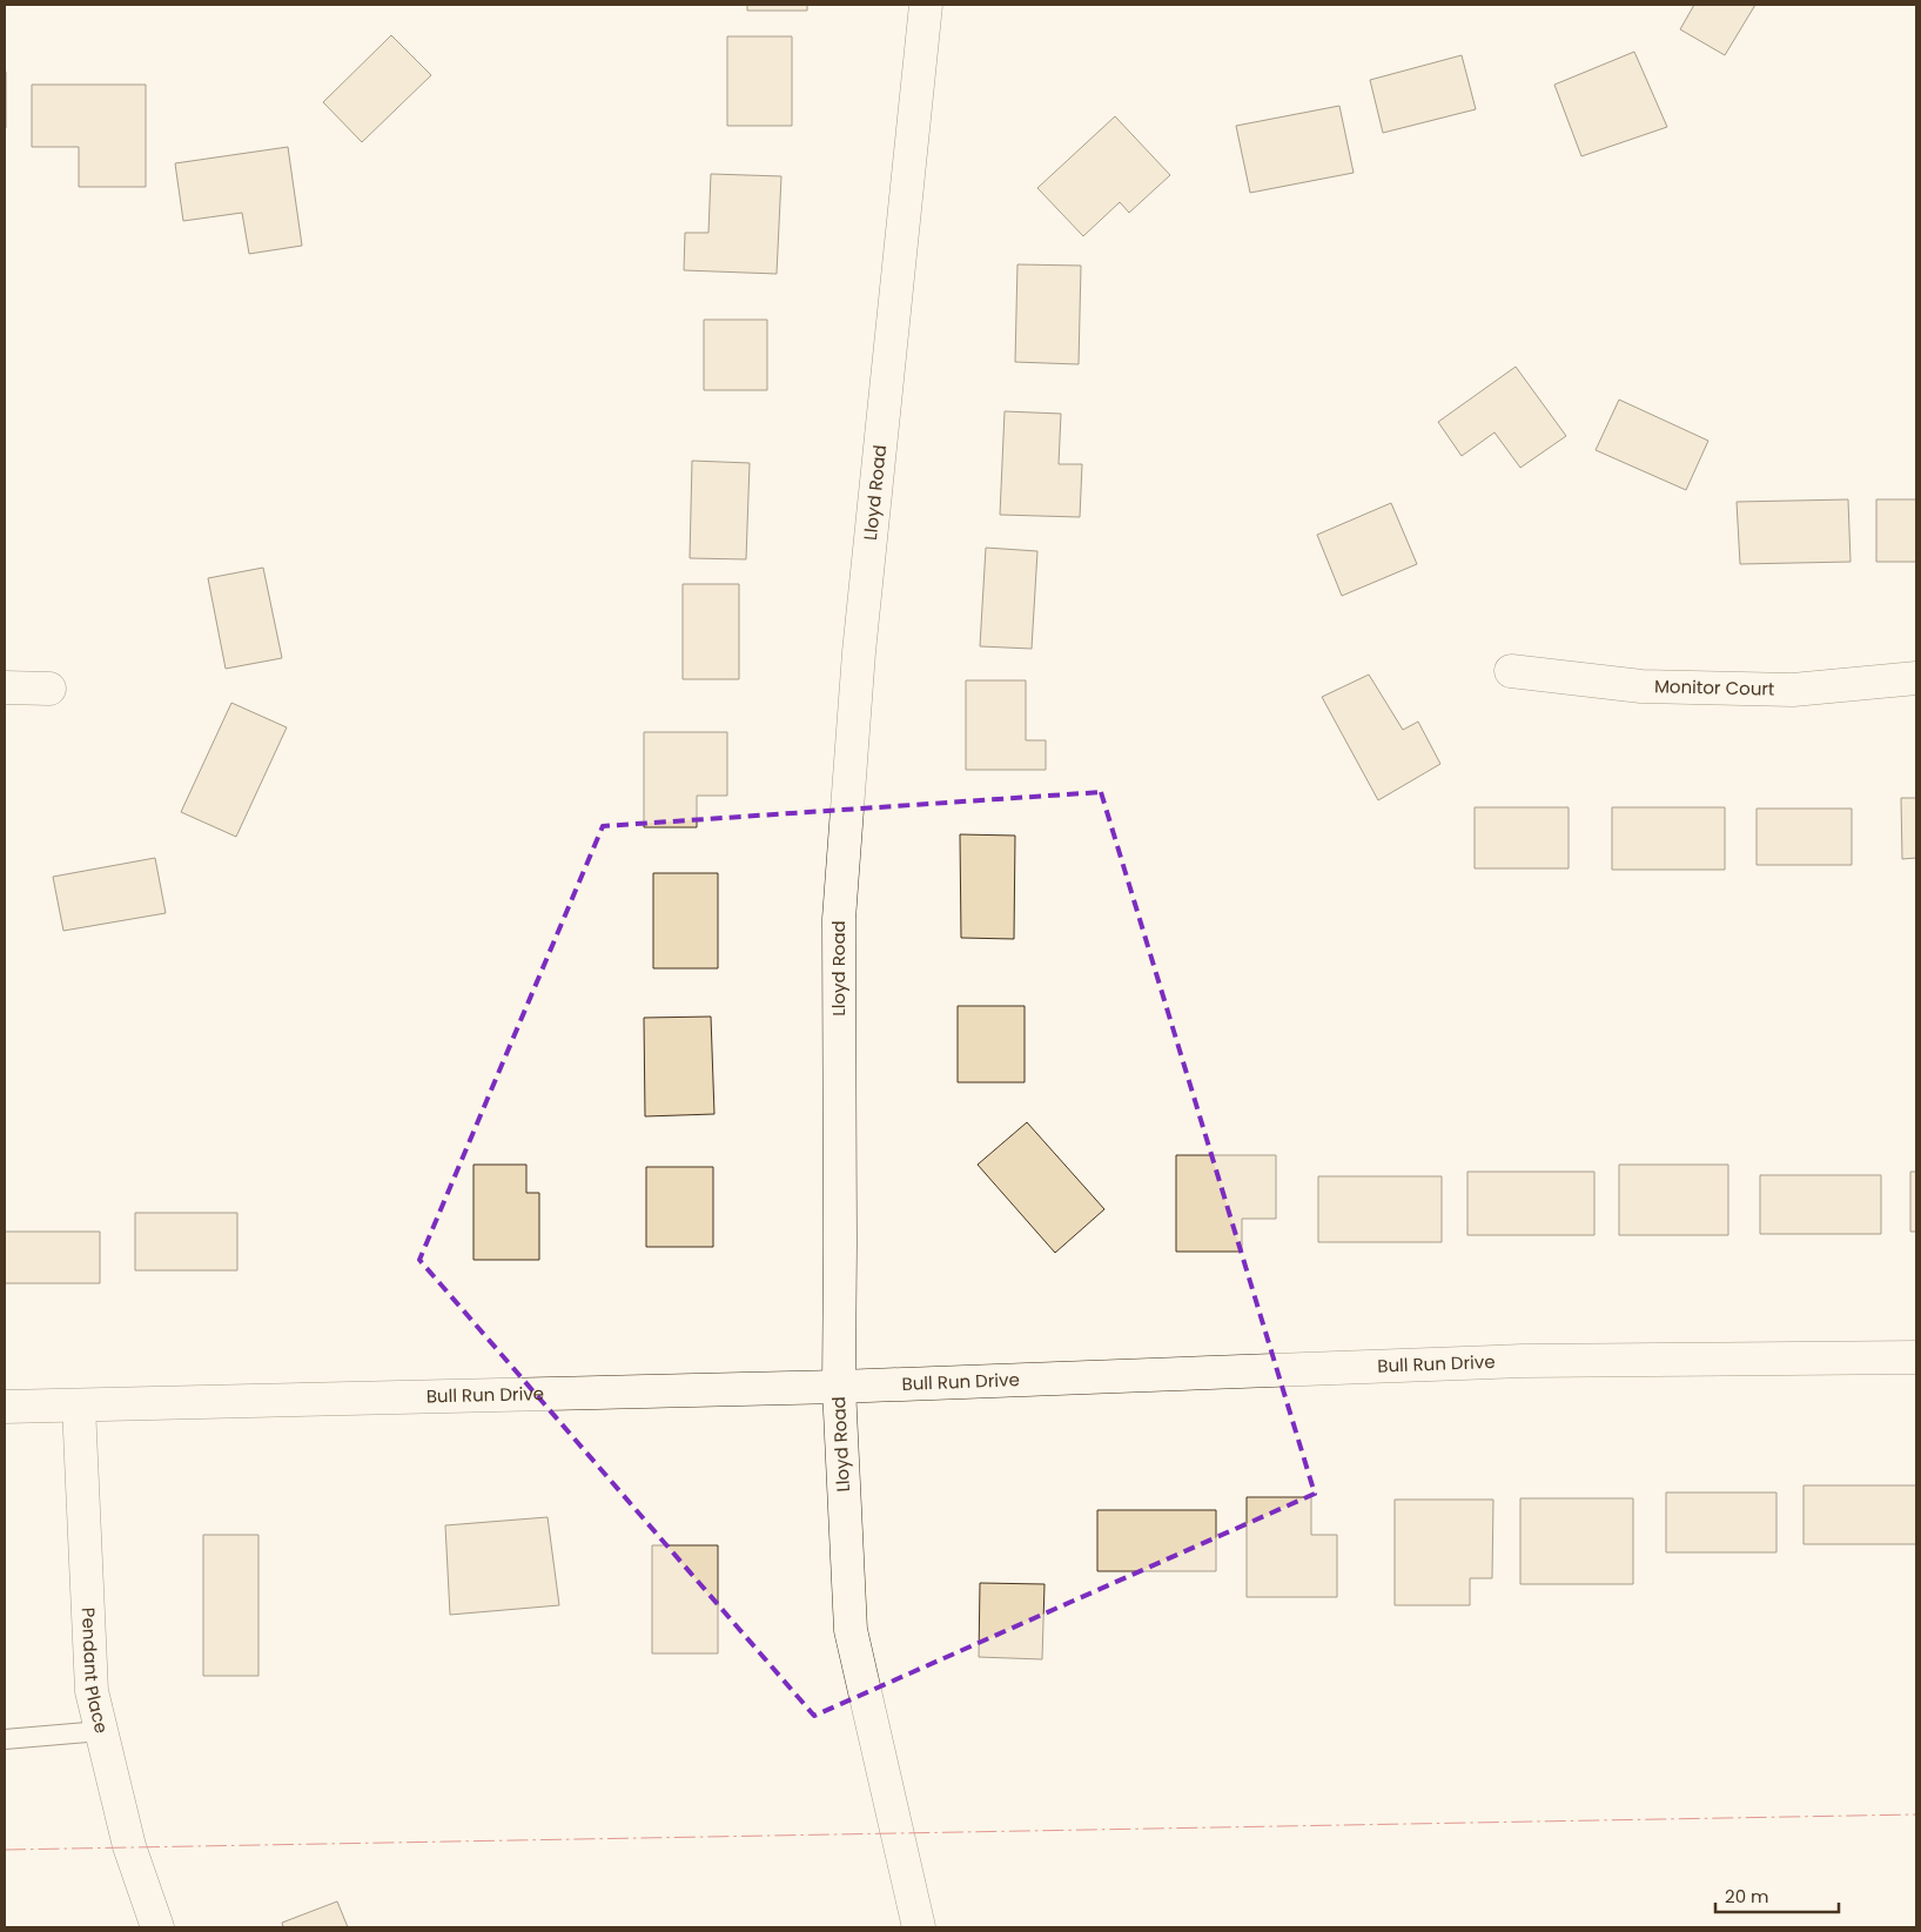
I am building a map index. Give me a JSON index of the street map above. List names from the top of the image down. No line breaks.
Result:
{"streets":{"street":["Lloyd Road","Monitor Court","Bull Run Drive","Pendant Place"]},"crossings":[["Lloyd Road","Bull Run Drive"],["Bull Run Drive","Pendant Place"]],"scale_bar":"20 m"}
